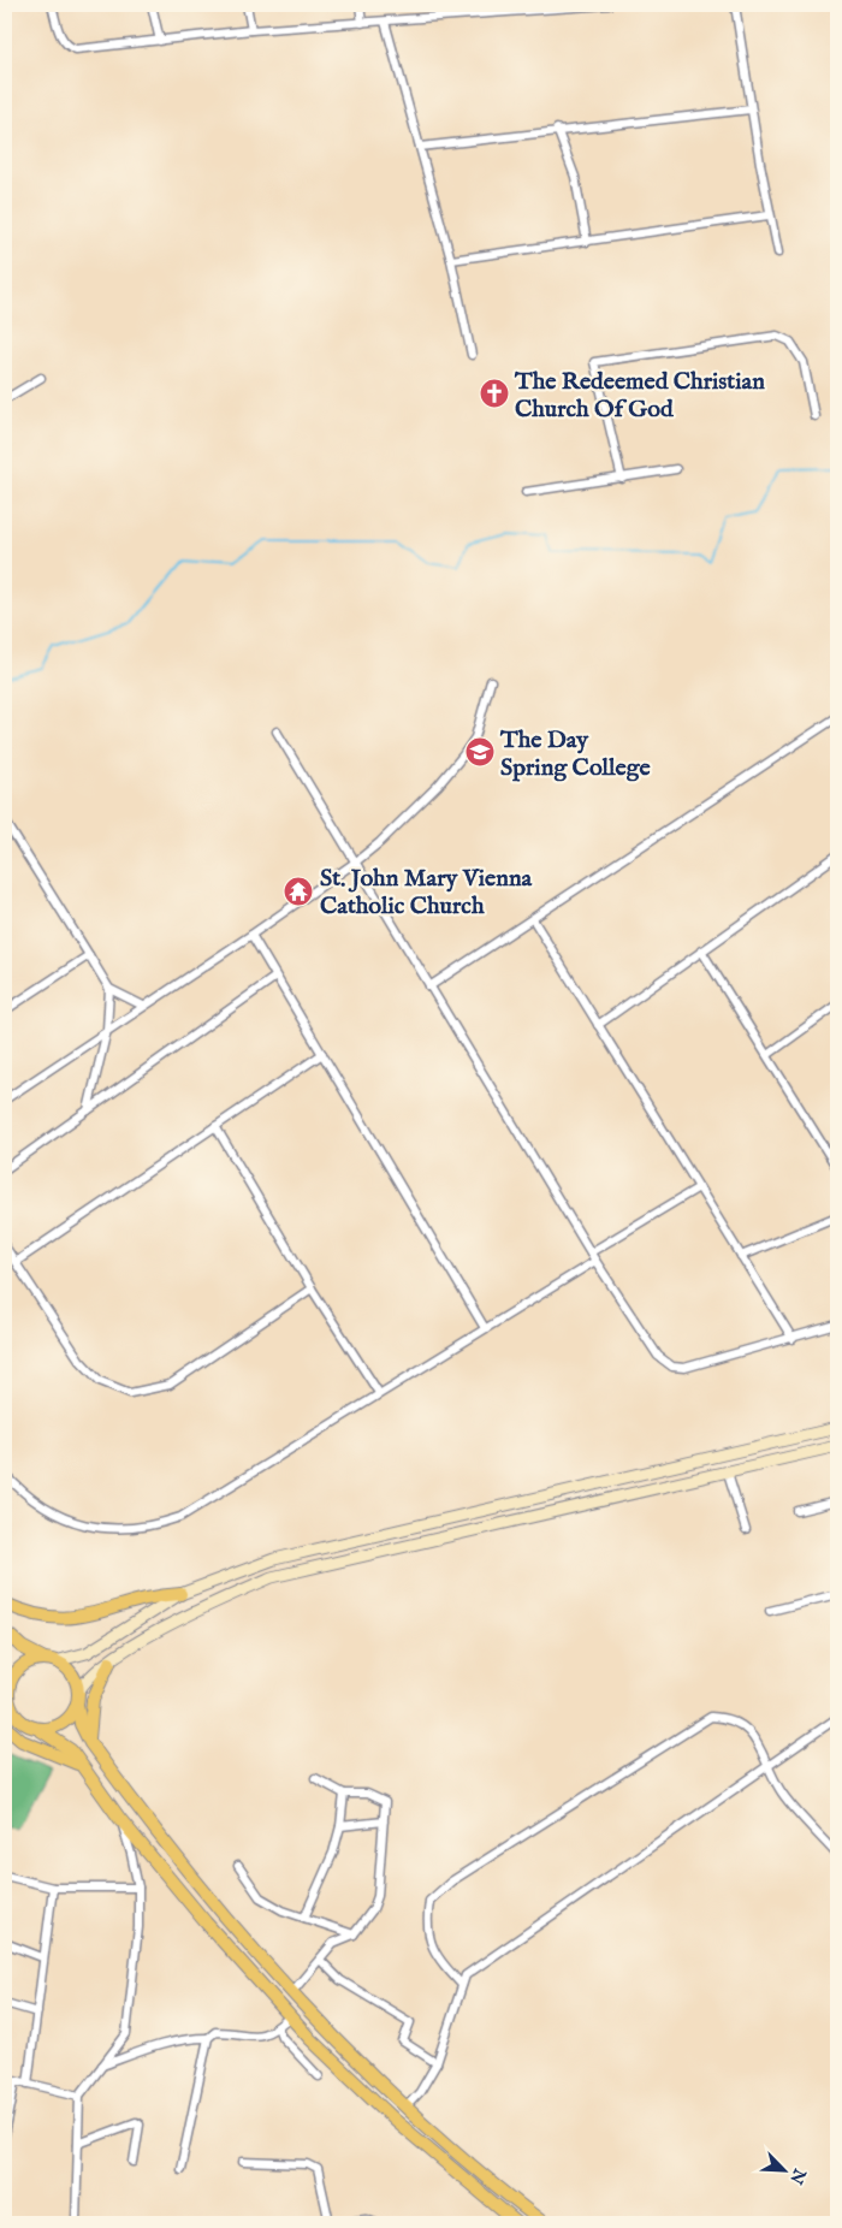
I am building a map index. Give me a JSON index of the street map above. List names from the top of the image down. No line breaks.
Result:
{"places":{"church":["The Redeemed Christian Church Of God"],"school or university":["The Day Spring College"],"temple":["St. John Mary Vienna Catholic Church"]},"north":"bottom right"}
